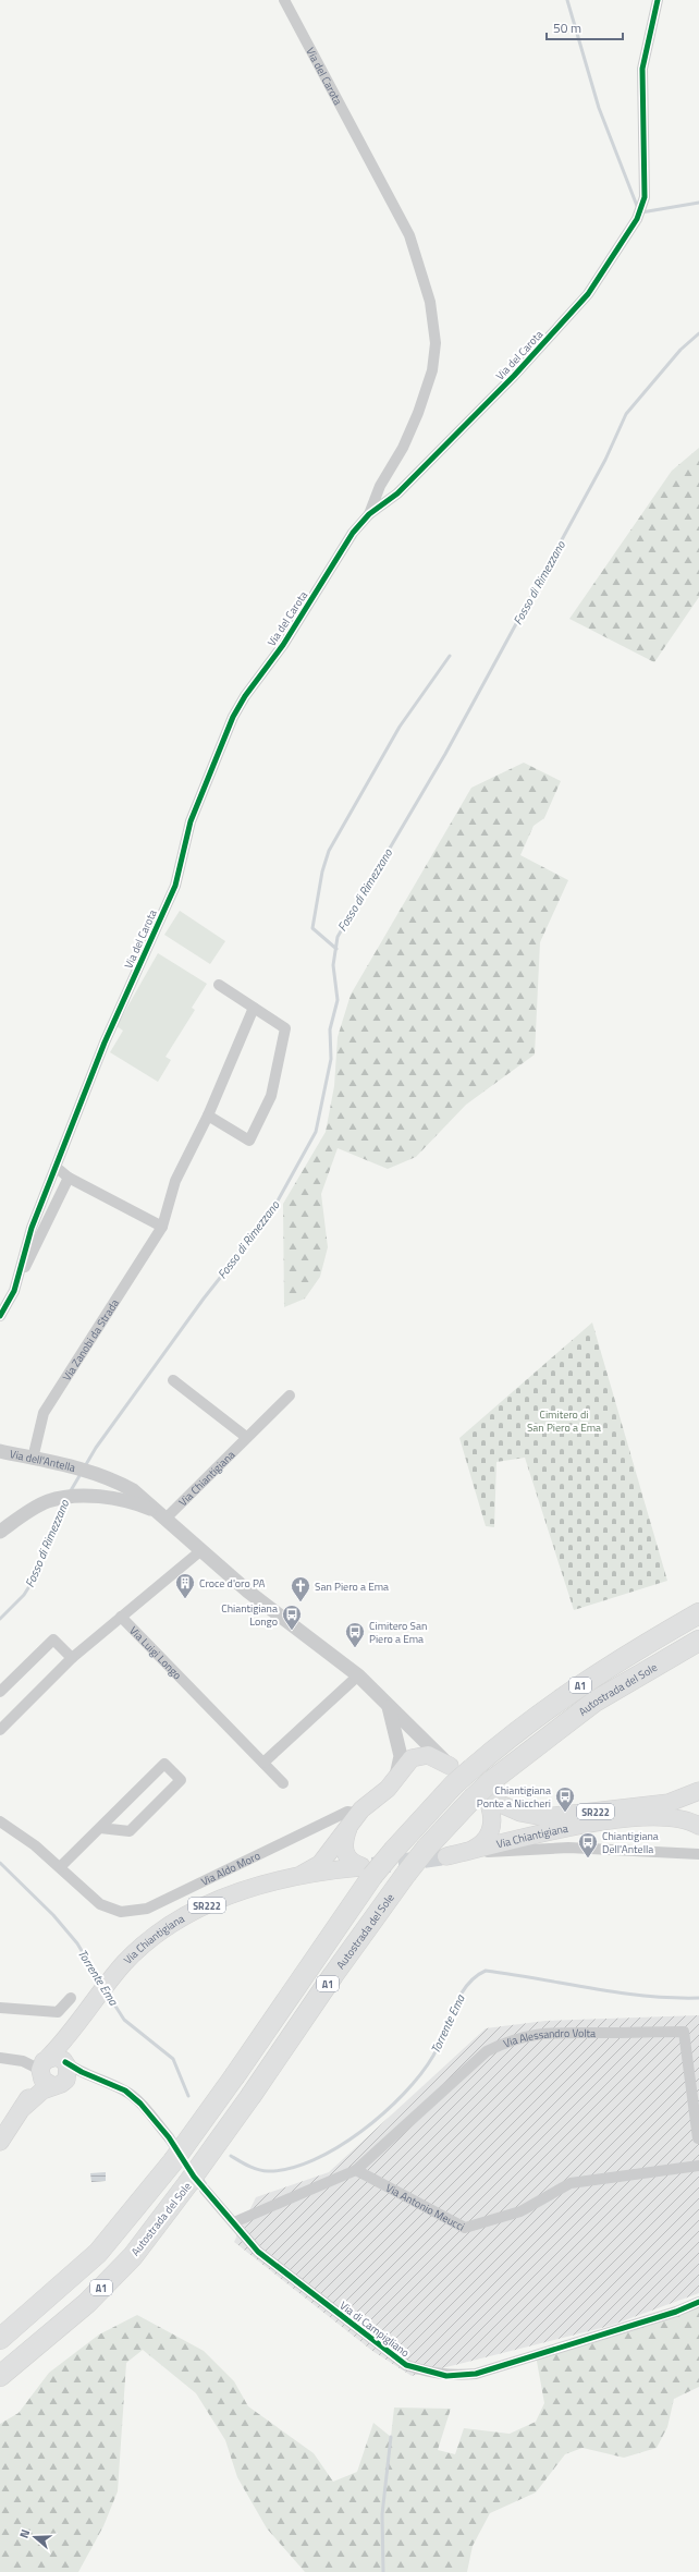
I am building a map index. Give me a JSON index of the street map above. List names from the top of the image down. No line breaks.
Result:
{"streets":{"highway":["A1","Autostrada del Sole"],"main road":["Via Chiantigiana","SR222"],"street":["Via del Carota","Via Zanobi da Strada","Via dell'Antella","Via Luigi Longo","Via Aldo Moro","Via Alessandro Volta","Via Antonio Meucci","Via di Campigliano"]},"crossings":[["Via Zanobi da Strada","Via dell'Antella"],["Via dell'Antella","Via Chiantigiana"],["Via Chiantigiana","Via Luigi Longo"],["Via Chiantigiana","Autostrada del Sole"],["Via Chiantigiana","Via Aldo Moro"],["Autostrada del Sole","Via di Campigliano"],["Via Alessandro Volta","Via Antonio Meucci"]],"water":["Fosso di Rimezzano","Torrente Ema"],"parks":["Cimitero di San Piero a Ema"],"places":{"building":["Croce d'oro PA"],"church":["San Piero a Ema"],"bus stop":["Chiantigiana Longo","Cimitero San Piero a Ema","Chiantigiana Ponte a Niccheri","Chiantigiana Dell'Antella"]},"scale_bar":"50 m","north":"left"}
